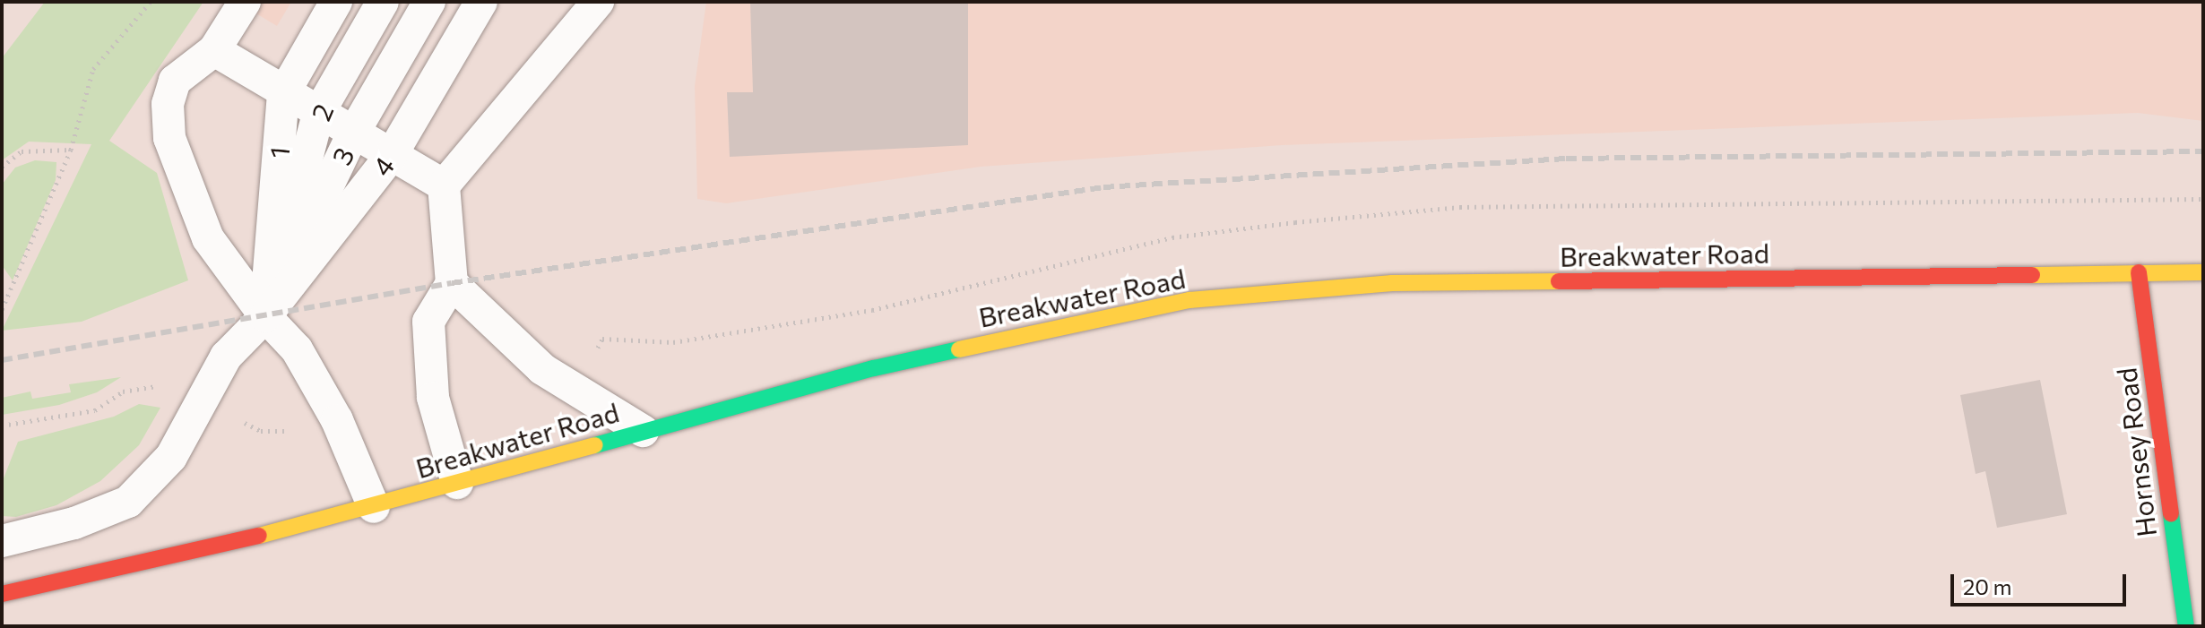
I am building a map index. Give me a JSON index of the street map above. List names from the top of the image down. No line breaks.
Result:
{"streets":{"main road":["Breakwater Road","Hornsey Road"],"lane":["2","1","3","4"]},"crossings":[["2","1"],["2","3"],["2","4"],["1","3"],["1","4"],["3","4"],["Breakwater Road","Hornsey Road"]],"scale_bar":"20 m"}
